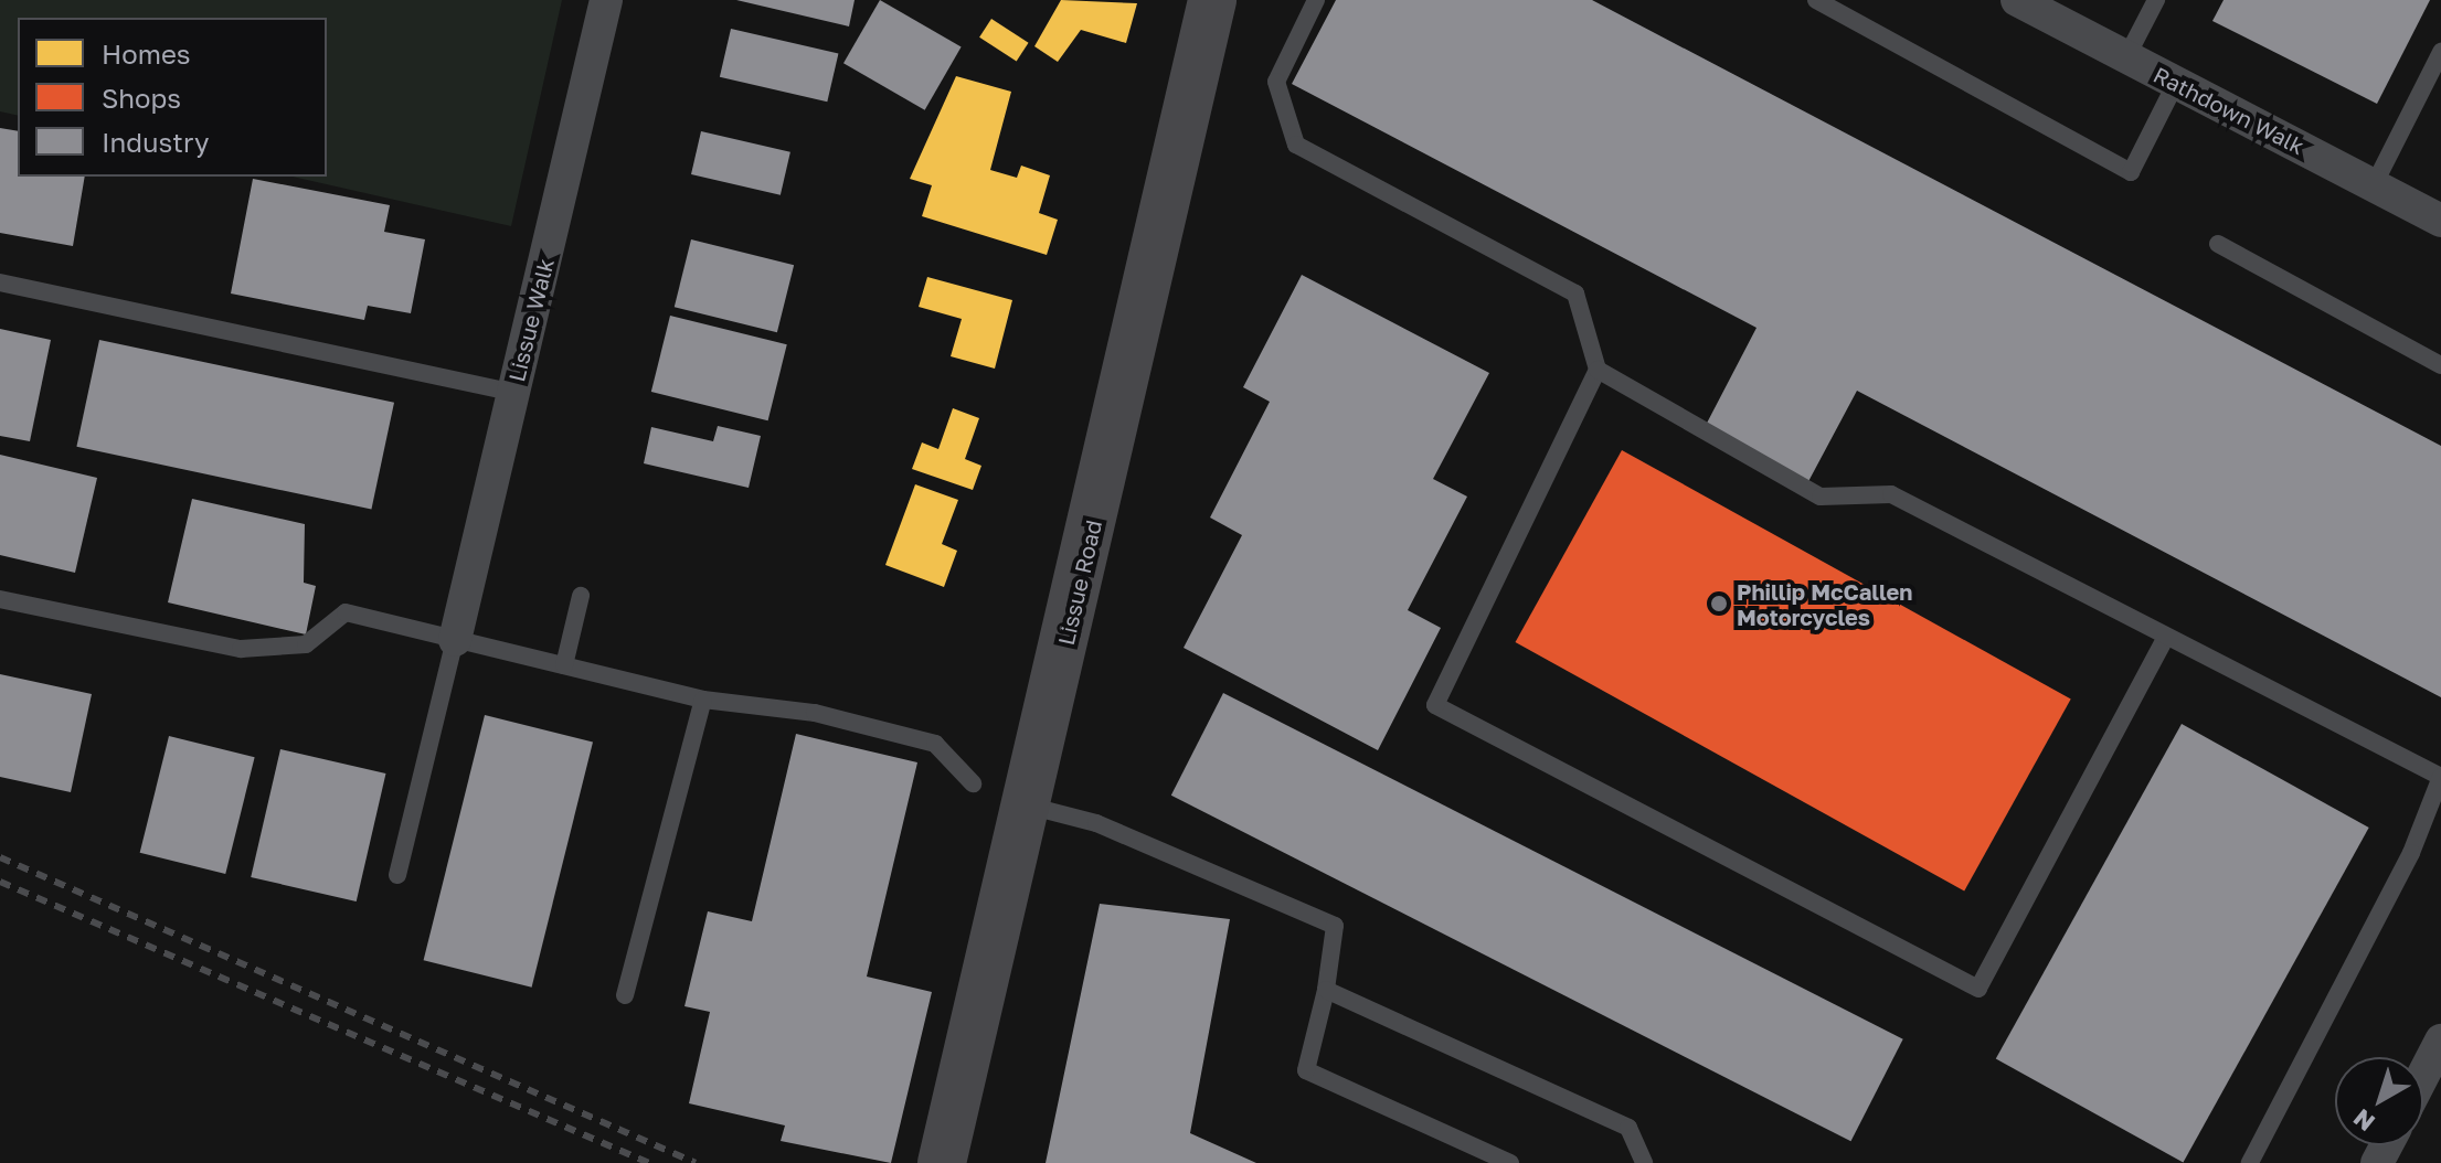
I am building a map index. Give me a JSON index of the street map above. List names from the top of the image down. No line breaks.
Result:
{"streets":{"street":["Rathdown Walk","Lissue Walk","Lissue Road"]},"places":["Phillip McCallen Motorcycles"],"legend":["Homes","Shops","Industry"],"north":"bottom left"}
